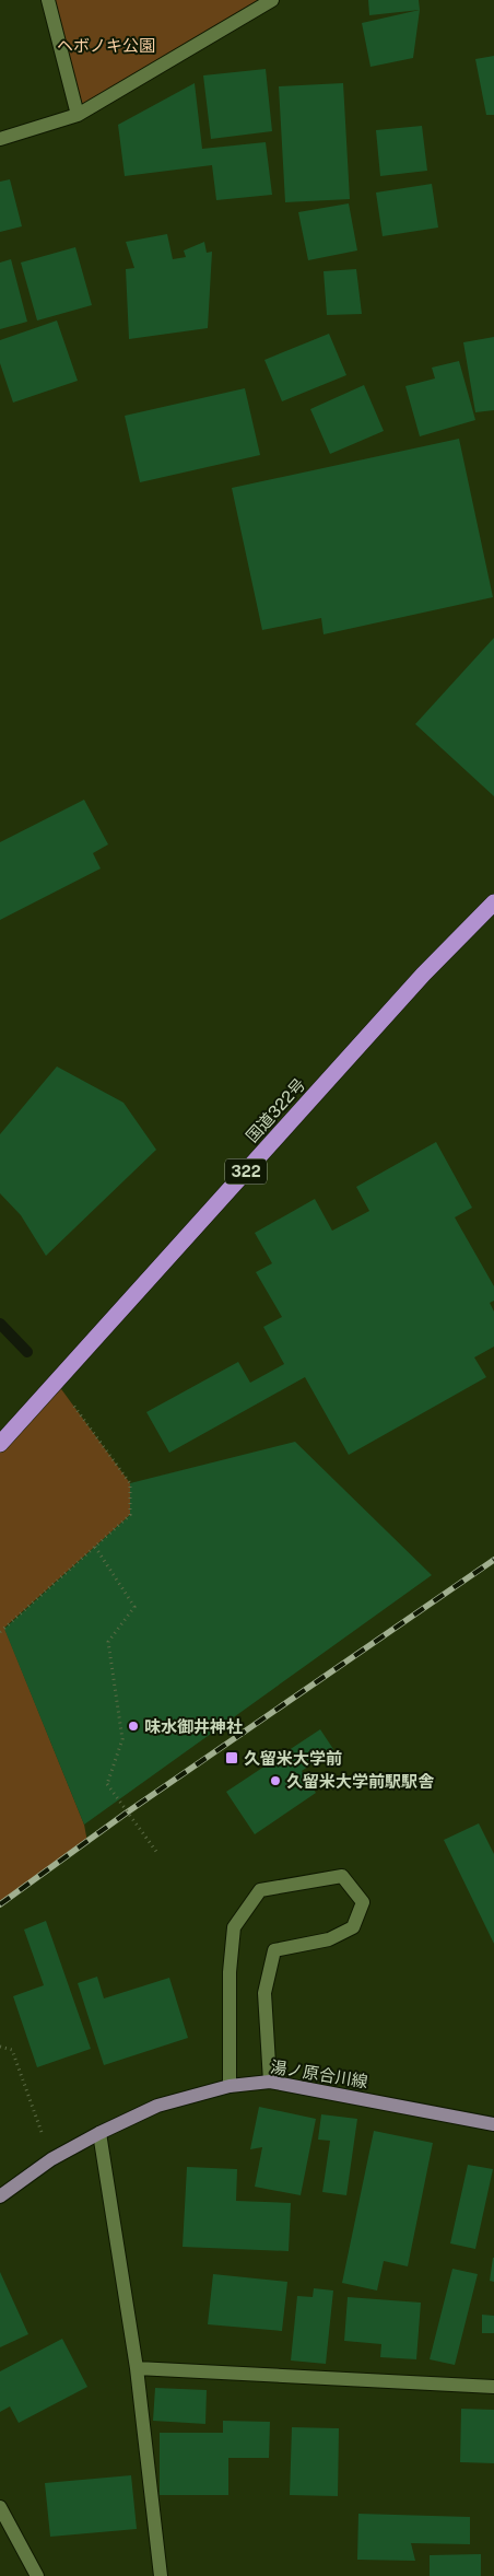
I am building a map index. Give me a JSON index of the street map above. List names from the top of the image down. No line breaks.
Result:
{"streets":{"highway":["国道322号","322"],"main road":["湯ノ原合川線"]},"parks":["ヘボノキ公園"],"places":{"other":["味水御井神社","久留米大学前駅駅舎"],"transit":["久留米大学前"]}}
